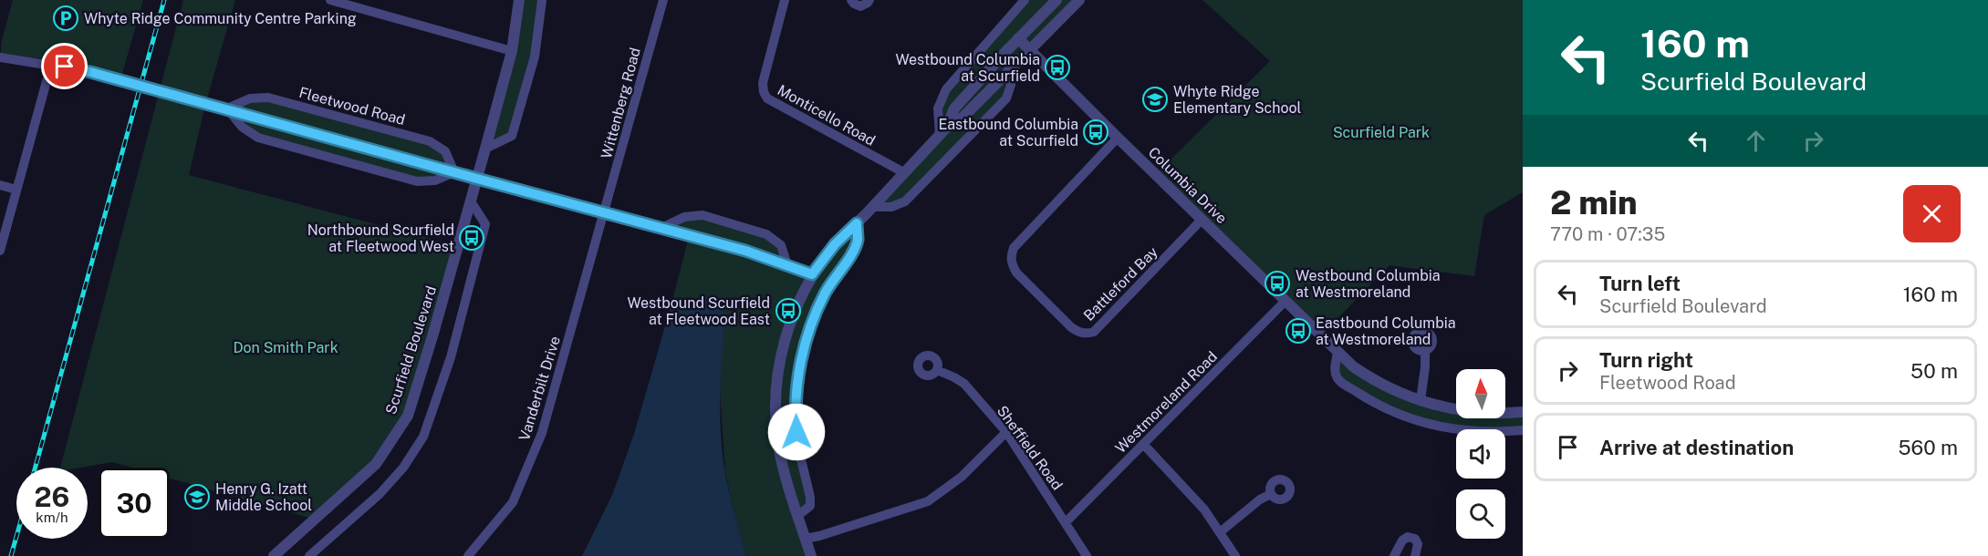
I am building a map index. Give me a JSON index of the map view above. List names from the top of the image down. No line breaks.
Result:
{"streets":{"street":["Wittenberg Road","Fleetwood Road","Monticello Road","Columbia Drive","Battleford Bay","Scurfield Boulevard","Vanderbilt Drive","Westmoreland Road","Sheffield Road"]},"crossings":[["Wittenberg Road","Vanderbilt Drive"],["Columbia Drive","Battleford Bay"],["Columbia Drive","Westmoreland Road"],["Westmoreland Road","Sheffield Road"]],"parks":["Scurfield Park","Don Smith Park"],"places":{"parking":["Whyte Ridge Community Centre Parking"],"bus stop":["Westbound Columbia at Scurfield","Eastbound Columbia at Scurfield","Northbound Scurfield at Fleetwood West","Westbound Columbia at Westmoreland","Westbound Scurfield at Fleetwood East","Eastbound Columbia at Westmoreland"],"school or university":["Whyte Ridge Elementary School","Henry G. Izatt Middle School"]},"north":"top","page":{"turn":["160 m","Scurfield Boulevard"],"heading":["2 min","770 m · 07:35"],"list":[{"name":"Turn left","note":"Scurfield Boulevard","value":"160 m"},{"name":"Turn right","note":"Fleetwood Road","value":"50 m"},{"name":"Arrive at destination","value":"560 m"}],"speed":"26 km/h","limit":"30"}}
